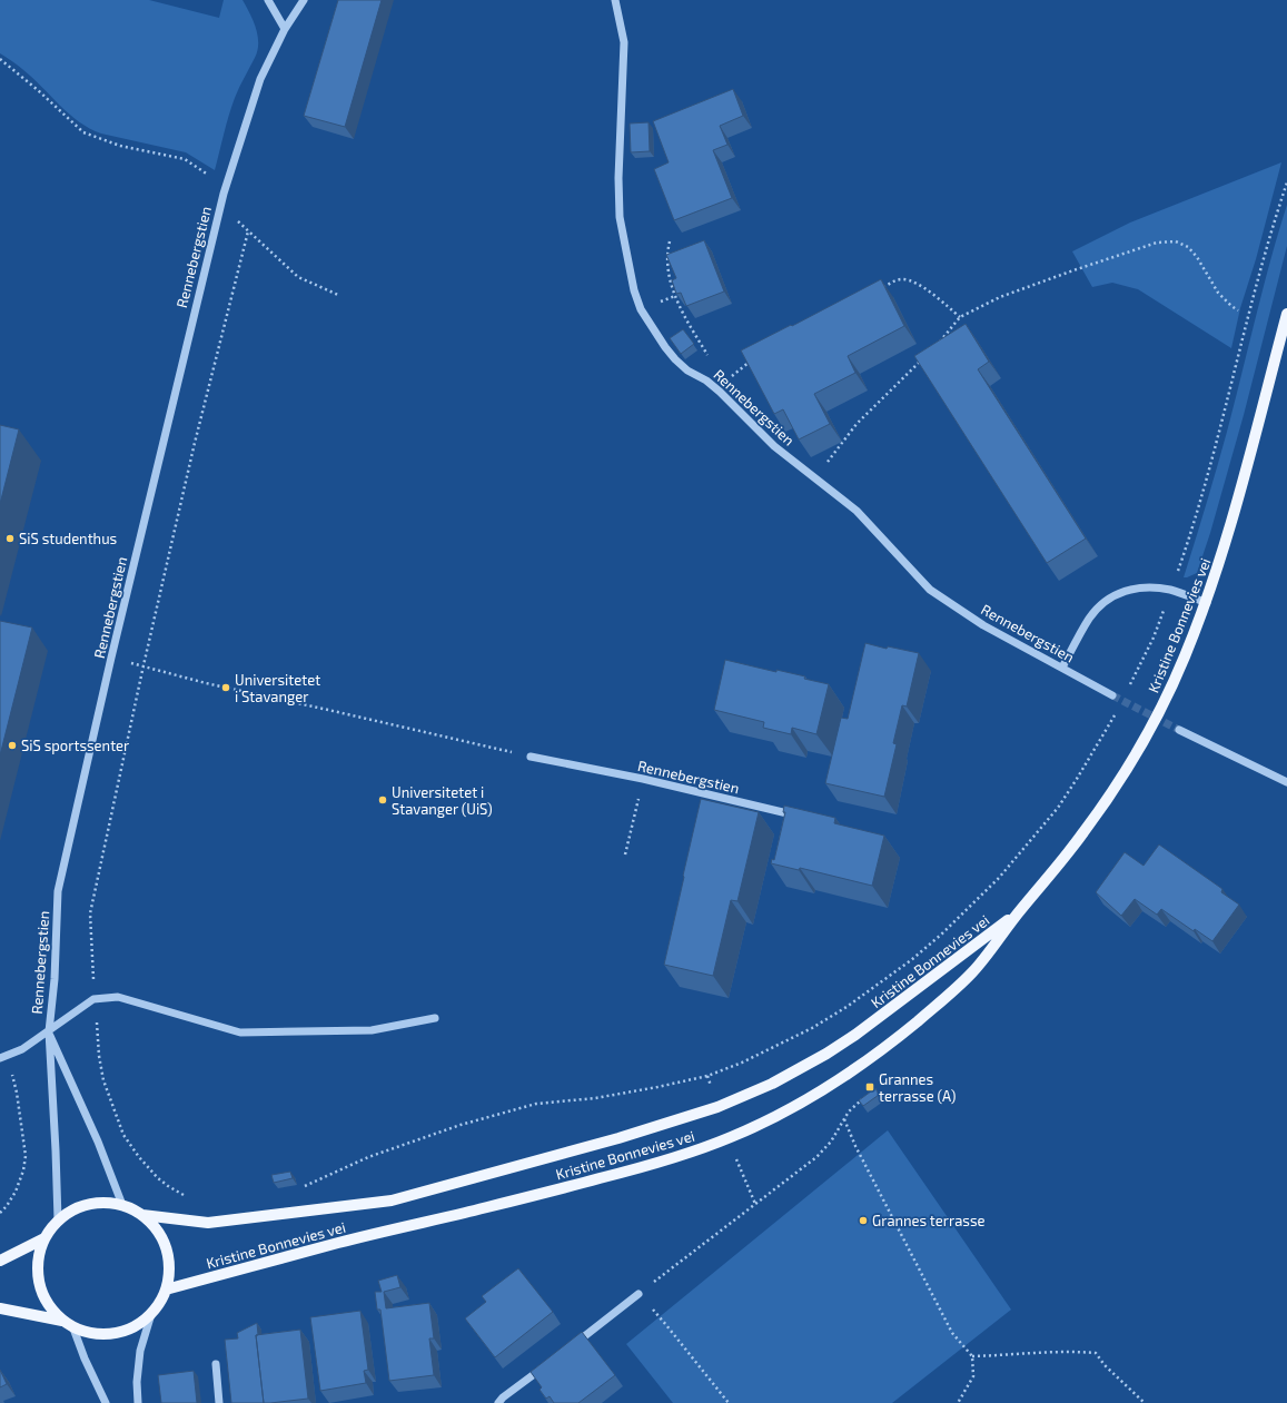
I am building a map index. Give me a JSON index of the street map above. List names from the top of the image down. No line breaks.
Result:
{"streets":{"main road":["Kristine Bonnevies vei"],"street":["Rennebergstien"]},"crossings":[["Rennebergstien","Kristine Bonnevies vei"]],"places":{"other":["SiS studenthus","Universitetet i Stavanger","SiS sportssenter","Universitetet i Stavanger (UiS)","Grannes terrasse"],"transit":["Grannes terrasse (A)"]}}
